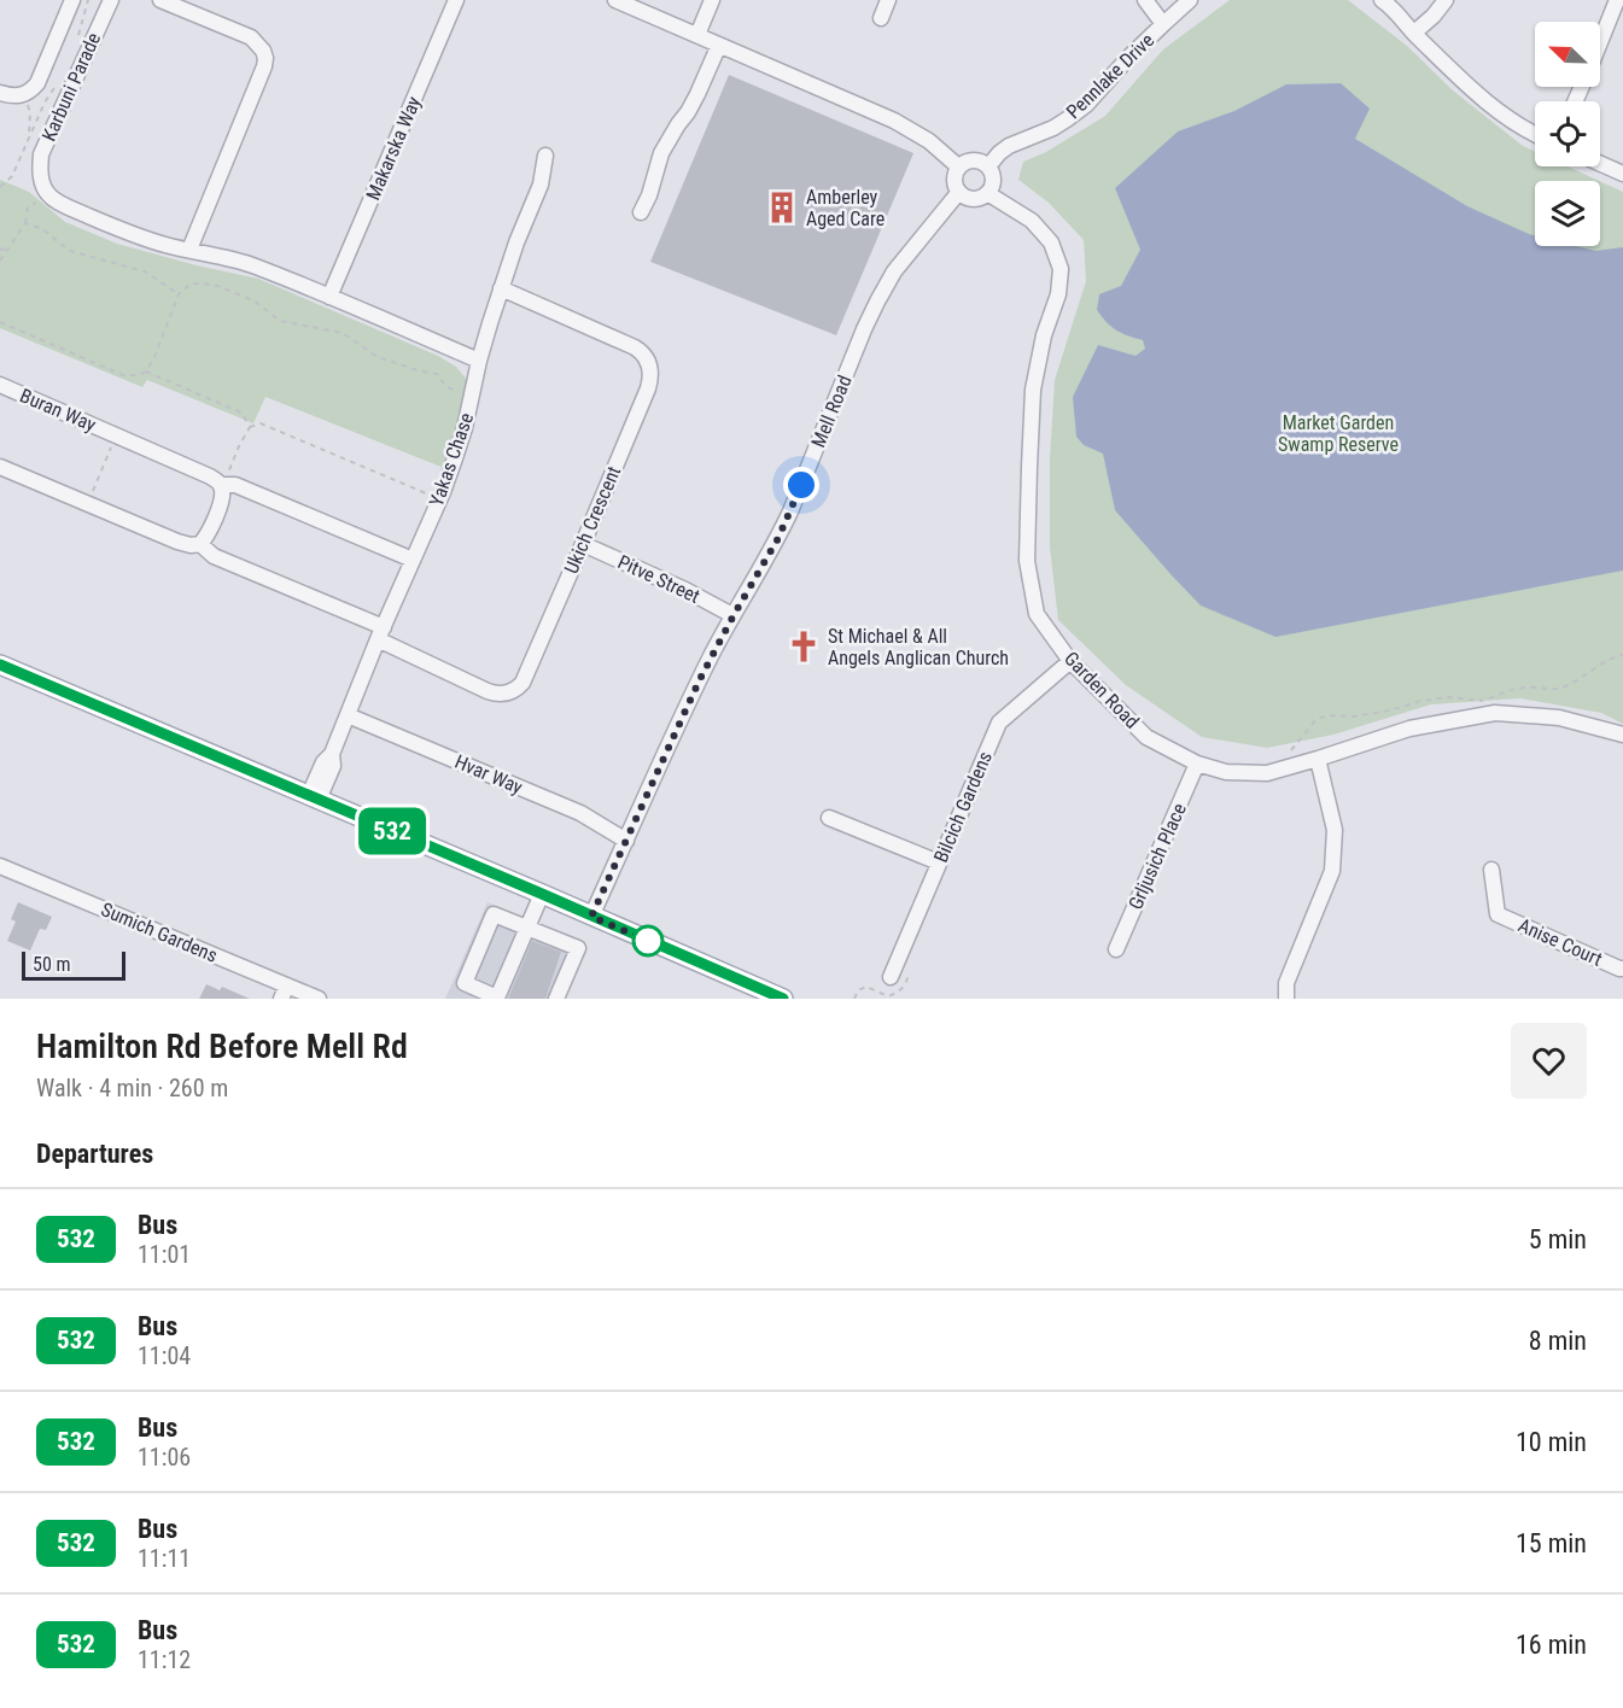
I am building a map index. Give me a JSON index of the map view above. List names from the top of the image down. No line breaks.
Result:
{"streets":{"street":["Pennlake Drive","Karbuni Parade","Makarska Way","Buran Way","Mell Road","Yakas Chase","Ukich Crescent","Pitve Street","Garden Road","Hvar Way","Bilcich Gardens","Grljusich Place","Sumich Gardens","Anise Court"]},"crossings":[["Pennlake Drive","Mell Road"],["Pennlake Drive","Garden Road"],["Buran Way","Yakas Chase"],["Mell Road","Pitve Street"],["Mell Road","Garden Road"],["Mell Road","Hvar Way"],["Yakas Chase","Ukich Crescent"],["Yakas Chase","Hvar Way"],["Ukich Crescent","Pitve Street"],["Garden Road","Bilcich Gardens"],["Garden Road","Grljusich Place"]],"parks":["Market Garden Swamp Reserve"],"places":{"building":["Amberley Aged Care"],"church":["St Michael & All Angels Anglican Church"]},"lines":["bus line 532"],"scale_bar":"50 m","north":"top left","page":{"on_map":"532","scale":"50 m","heading":[["Hamilton Rd Before Mell Rd","Walk · 4 min · 260 m"],"Departures"],"list":[{"mark":"532","name":"Bus","note":"11:01","value":"5 min"},{"mark":"532","name":"Bus","note":"11:04","value":"8 min"},{"mark":"532","name":"Bus","note":"11:06","value":"10 min"},{"mark":"532","name":"Bus","note":"11:11","value":"15 min"},{"mark":"532","name":"Bus","note":"11:12","value":"16 min"}]}}
